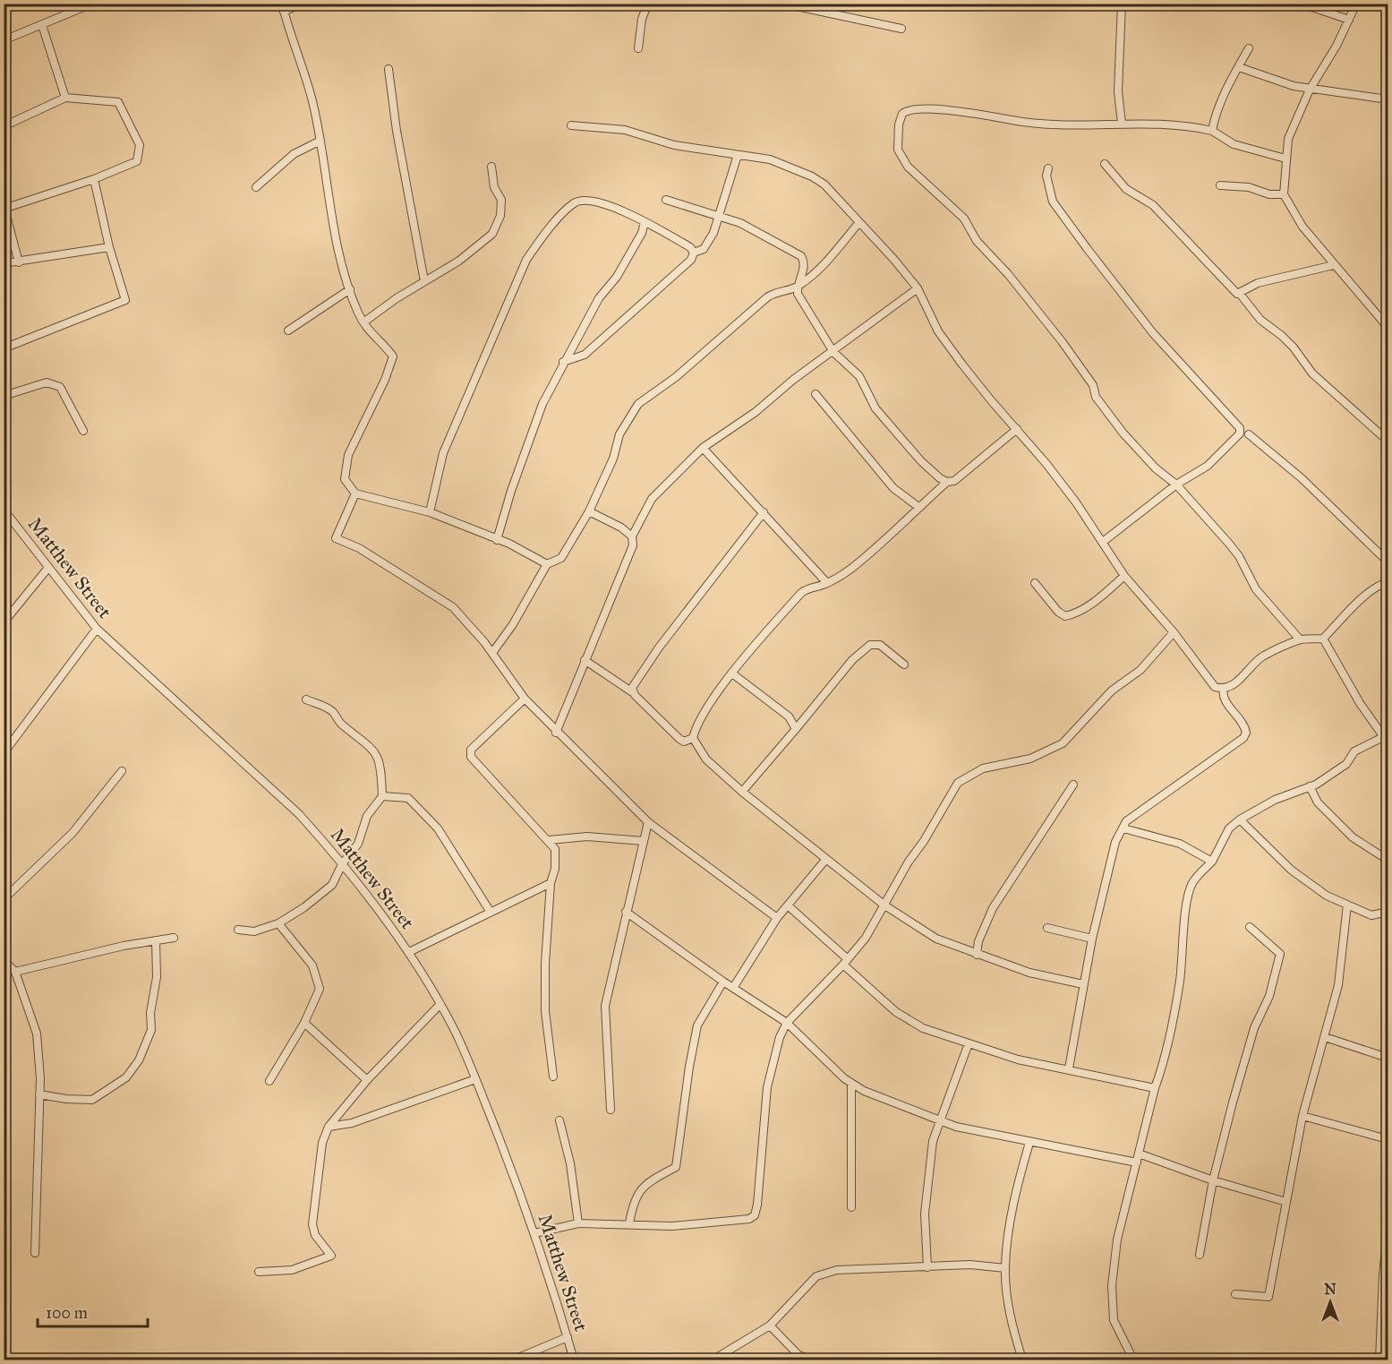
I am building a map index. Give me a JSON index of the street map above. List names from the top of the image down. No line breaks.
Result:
{"streets":{"street":["Matthew Street"]},"scale_bar":"100 m","north":"top"}
